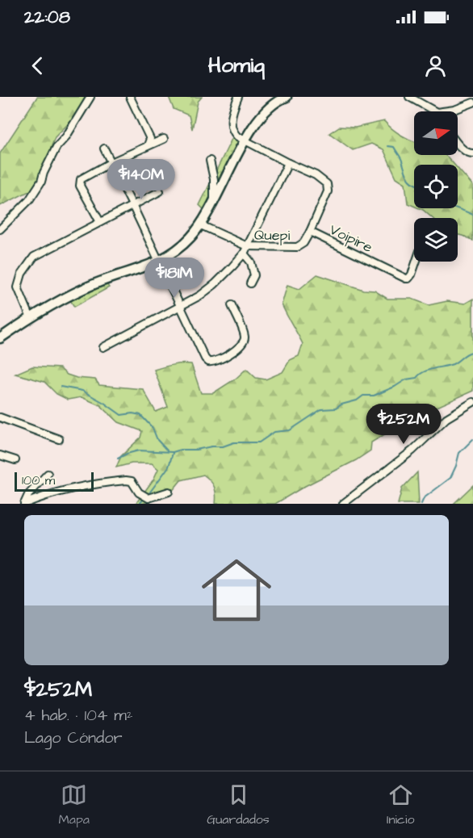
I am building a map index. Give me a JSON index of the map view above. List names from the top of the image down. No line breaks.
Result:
{"streets":{"street":["Quepi","Voipire"]},"crossings":[["Quepi","Voipire"]],"scale_bar":"100 m","north":"right","page":{"status":"22:08","header":"Homiq","price":["$140M","$181M","$252M"],"scale":"100 m","list":[{"name":"$252M","note":"4 hab. · 104 m² · Lago Cóndor"}],"tabs":["Mapa","Guardados","Inicio"]}}
